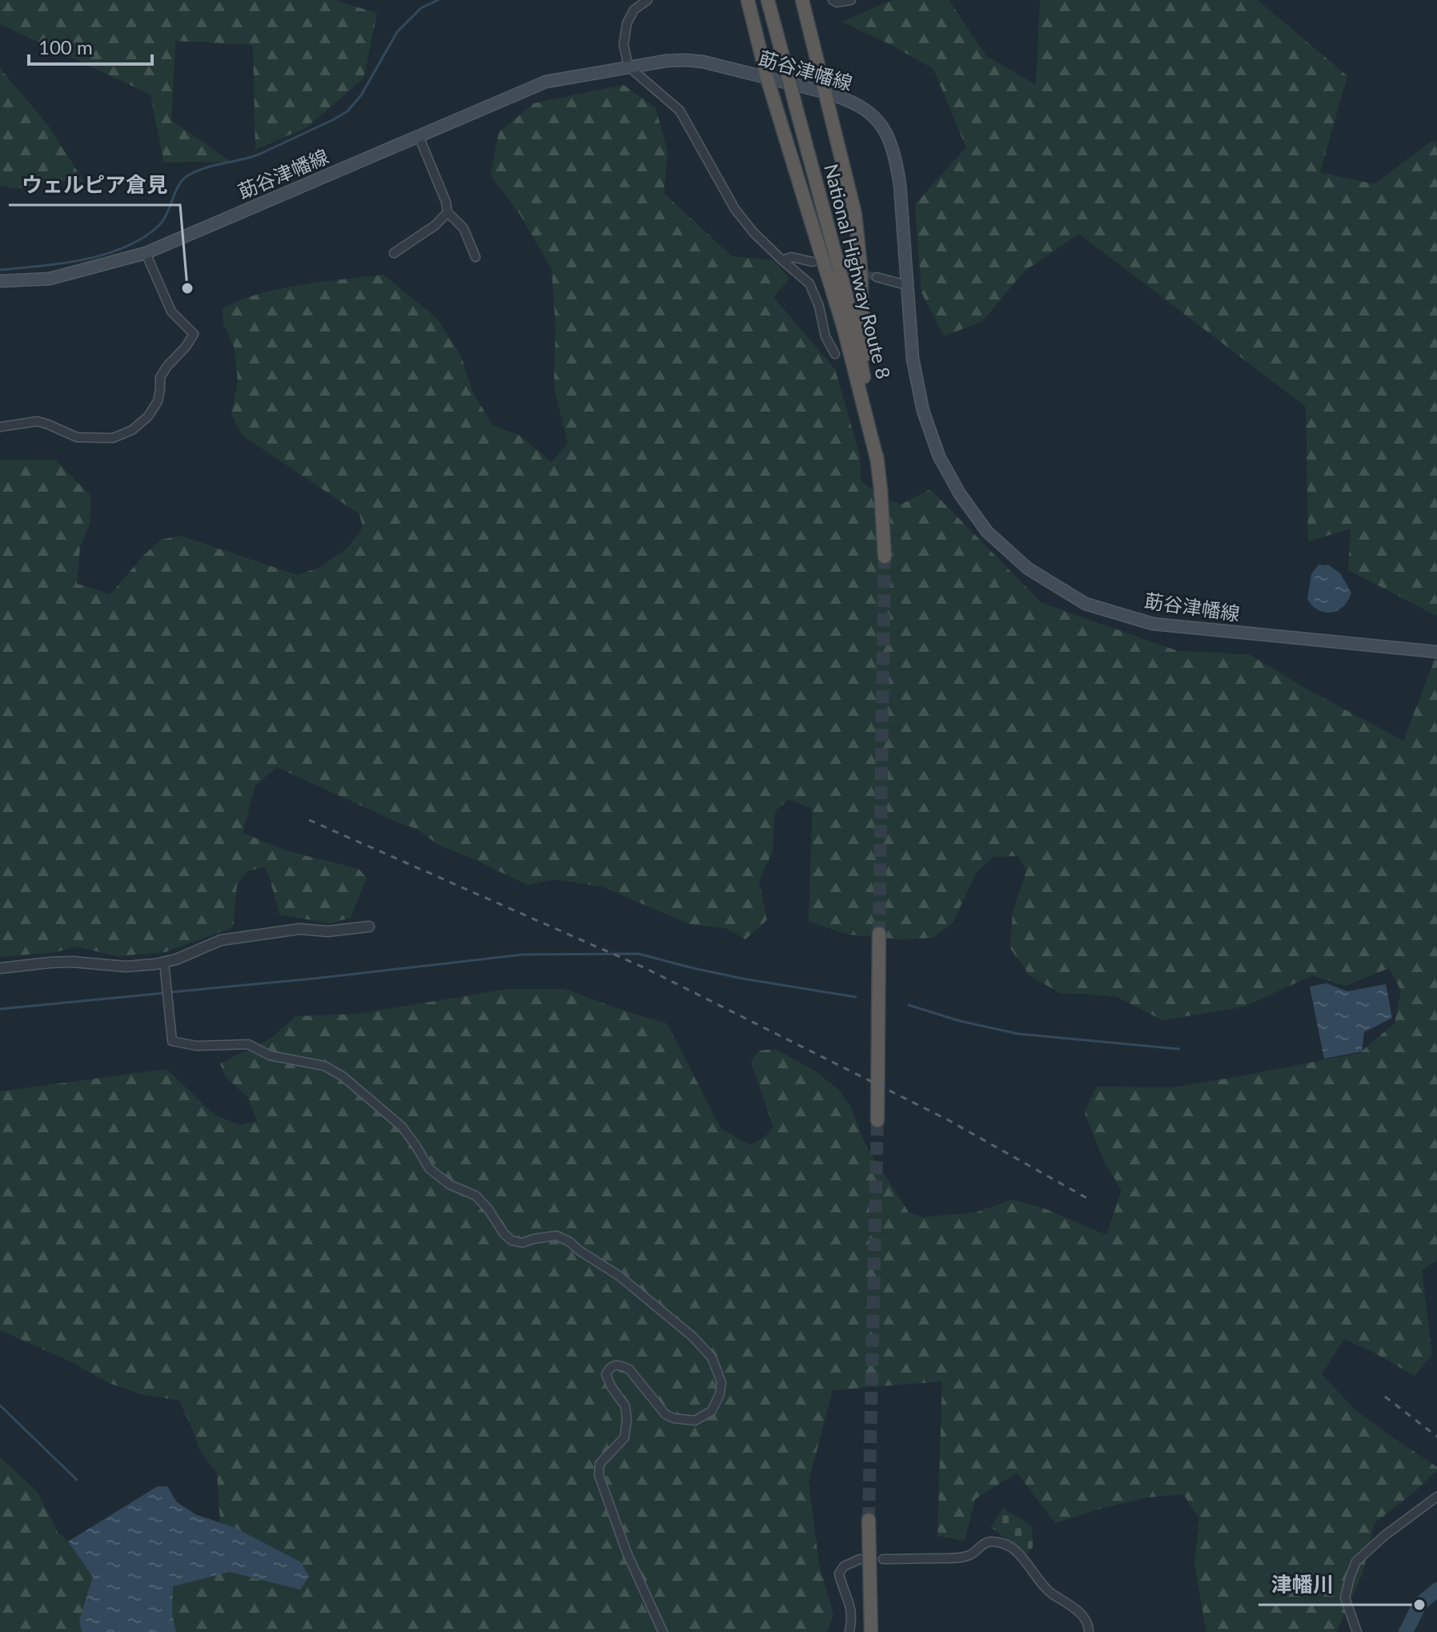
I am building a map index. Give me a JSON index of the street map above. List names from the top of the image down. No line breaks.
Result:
{"streets":{"highway":["National Highway Route 8"],"main road":["莇谷津幡線"]},"places":["ウェルピア倉見","津幡川"],"scale_bar":"100 m"}
